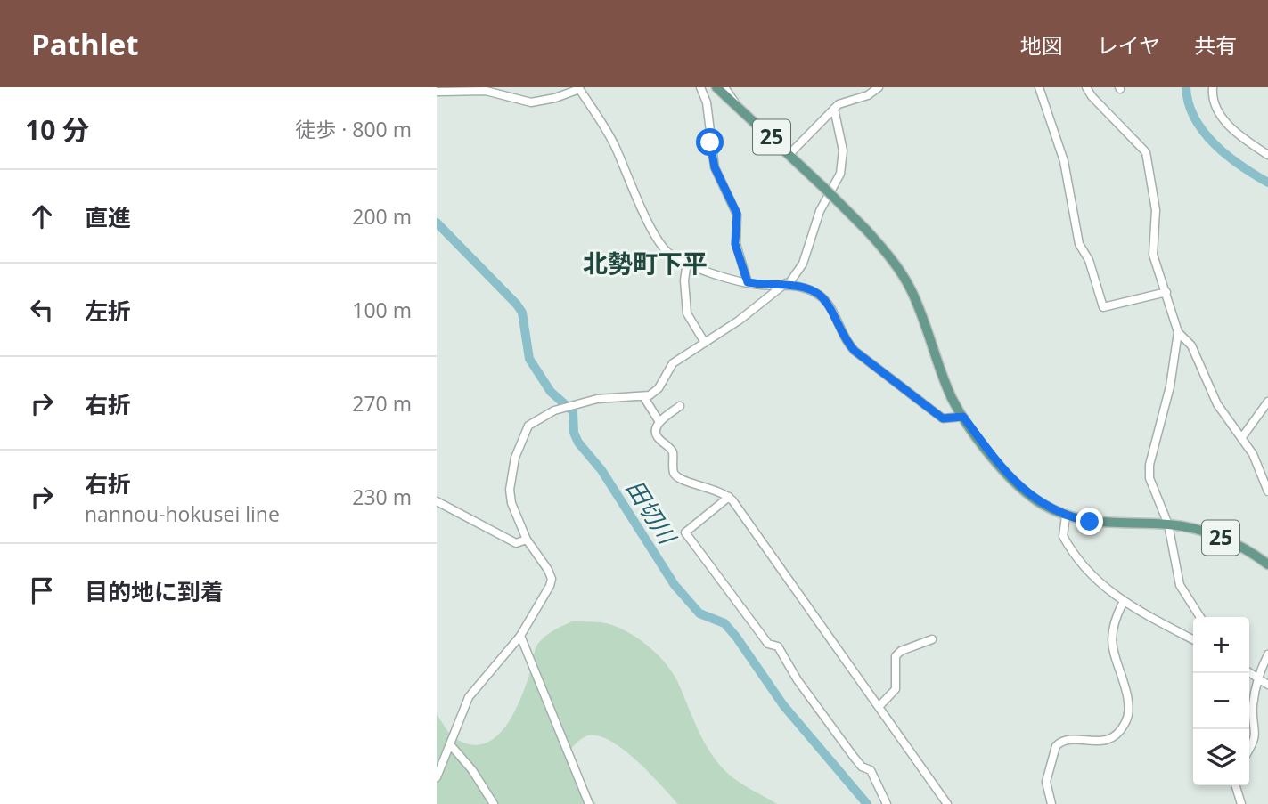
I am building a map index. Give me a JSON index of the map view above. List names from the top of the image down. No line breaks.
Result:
{"streets":{"main road":["25"]},"districts":["北勢町下平"],"water":["田切川"],"page":{"header":"Pathlet","nav":["地図","レイヤ","共有"],"heading":["10 分","徒歩 · 800 m"],"list":[["直進","200 m"],["左折","100 m"],["右折","270 m"],["右折","nannou-hokusei line","230 m"],"目的地に到着"],"map_buttons":["+","−"]}}
